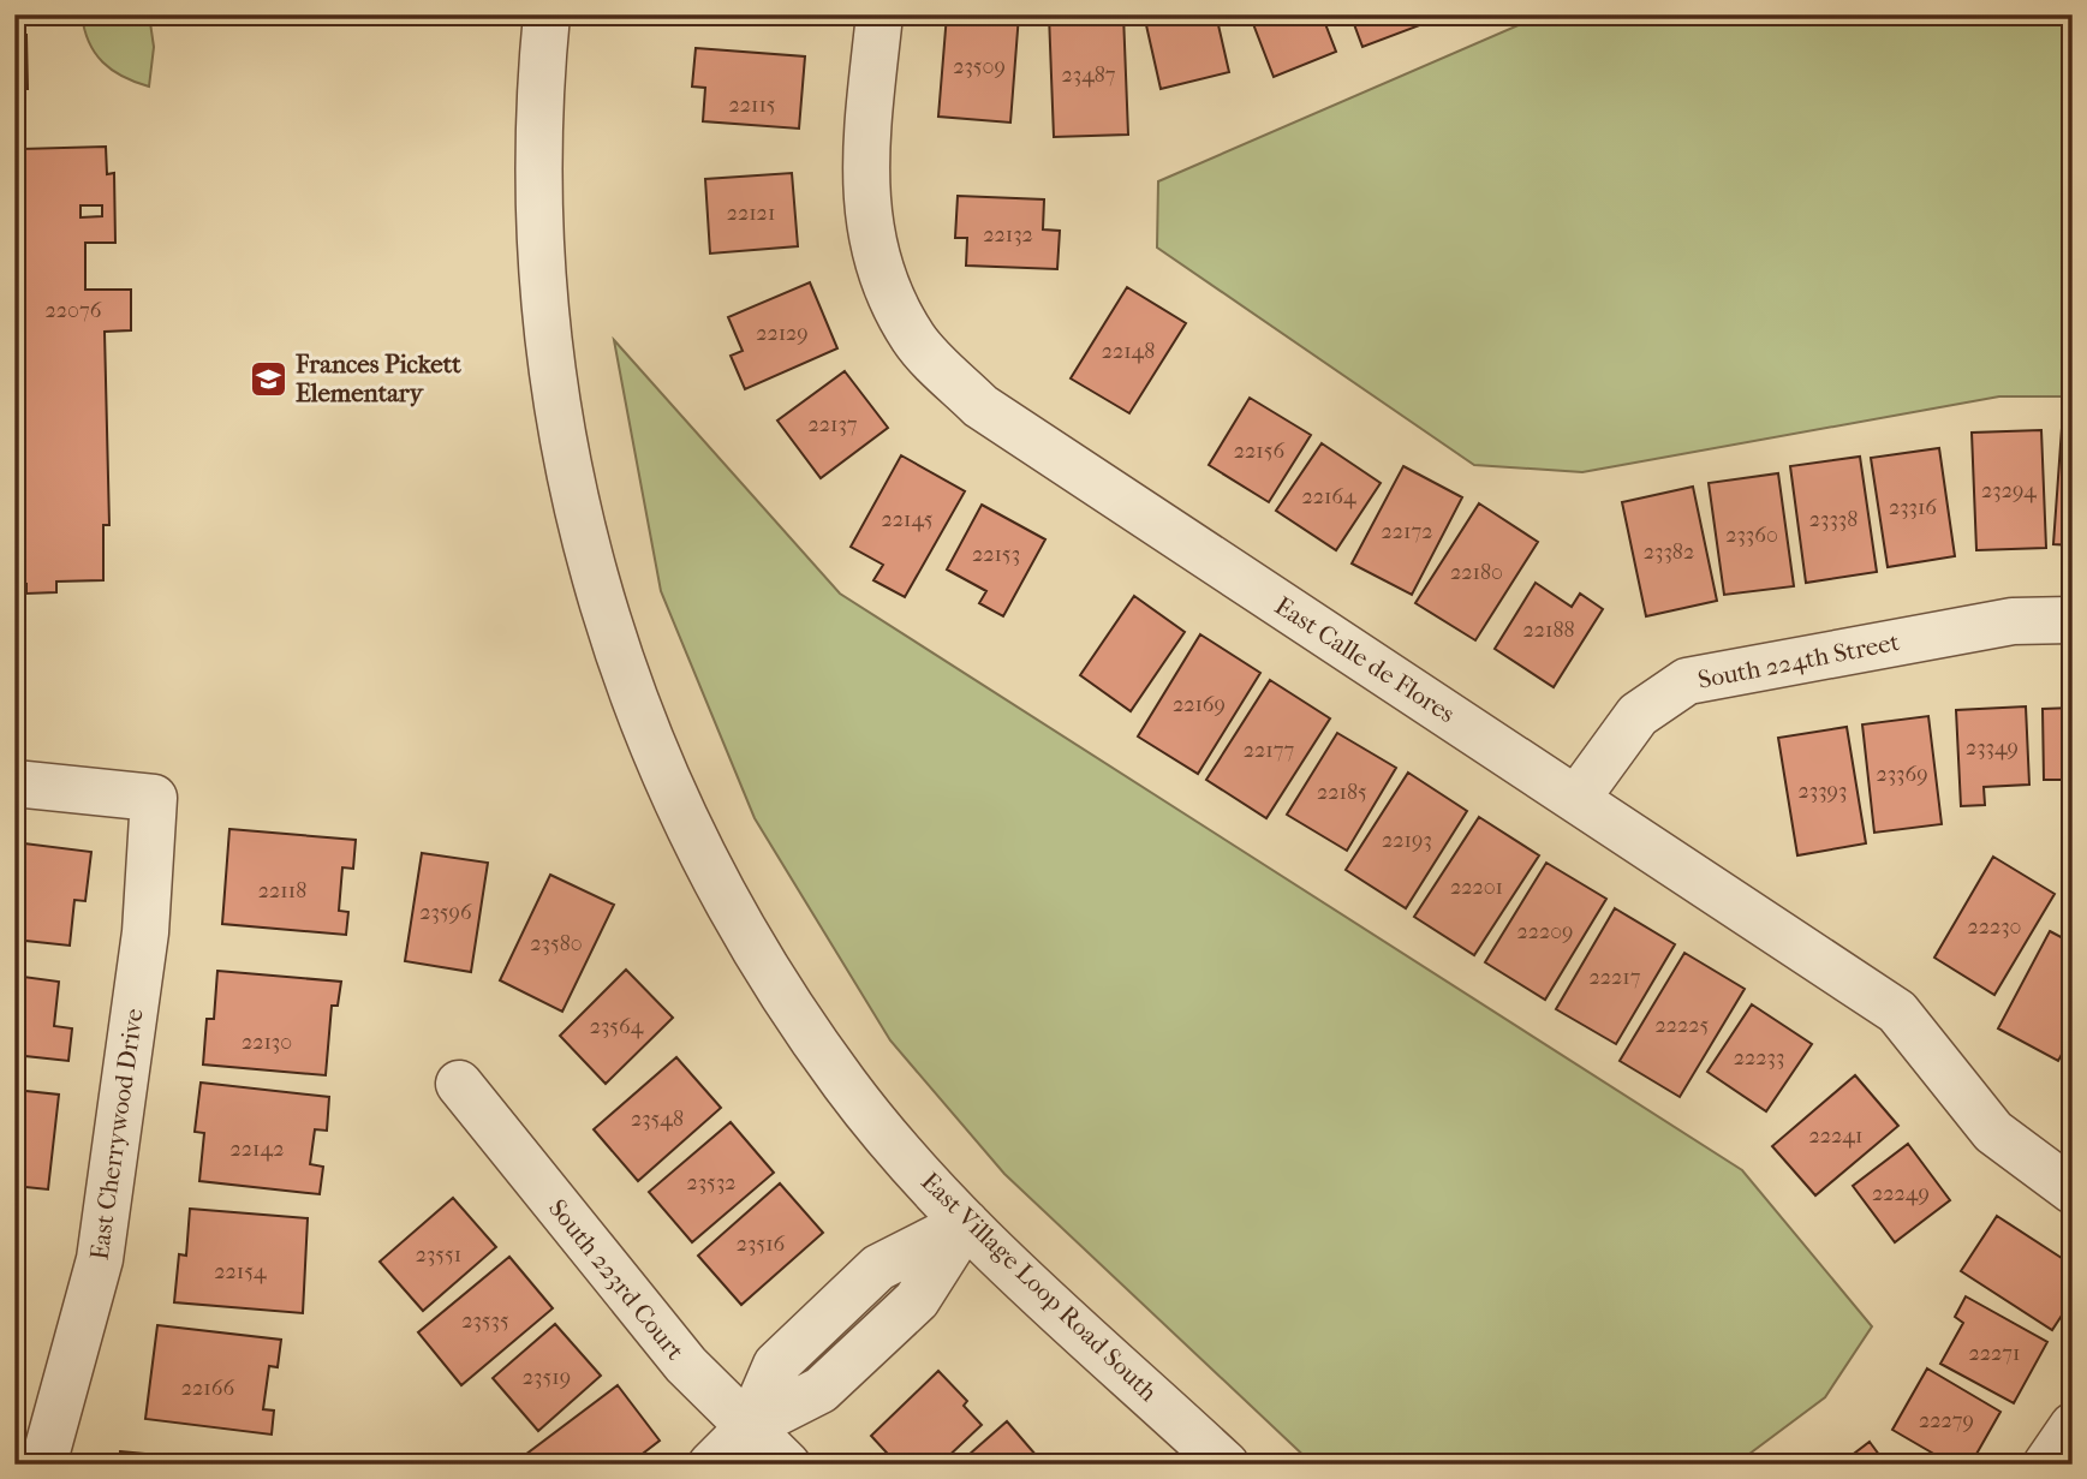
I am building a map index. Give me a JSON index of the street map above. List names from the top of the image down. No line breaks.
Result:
{"streets":{"street":["East Calle de Flores","South 224th Street","East Cherrywood Drive","South 223rd Court","East Village Loop Road South"]},"crossings":[["East Calle de Flores","South 224th Street"]],"places":{"school or university":["Frances Pickett Elementary"]},"house_numbers":["23509","23487","22115","22121","22132","22076","22129","22148","22137","22156","23294","22164","23316","22145","23338","22172","23360","23382","22153","22180","22188","22169","23349","22177","23369","23393","22185","22193","22201","22118","23596","22230","22209","23580","22217","22225","23564","22130","22233","23548","22241","22142","23532","22249","23516","23551","22154","23535","22271","23519","22166","22279"]}
